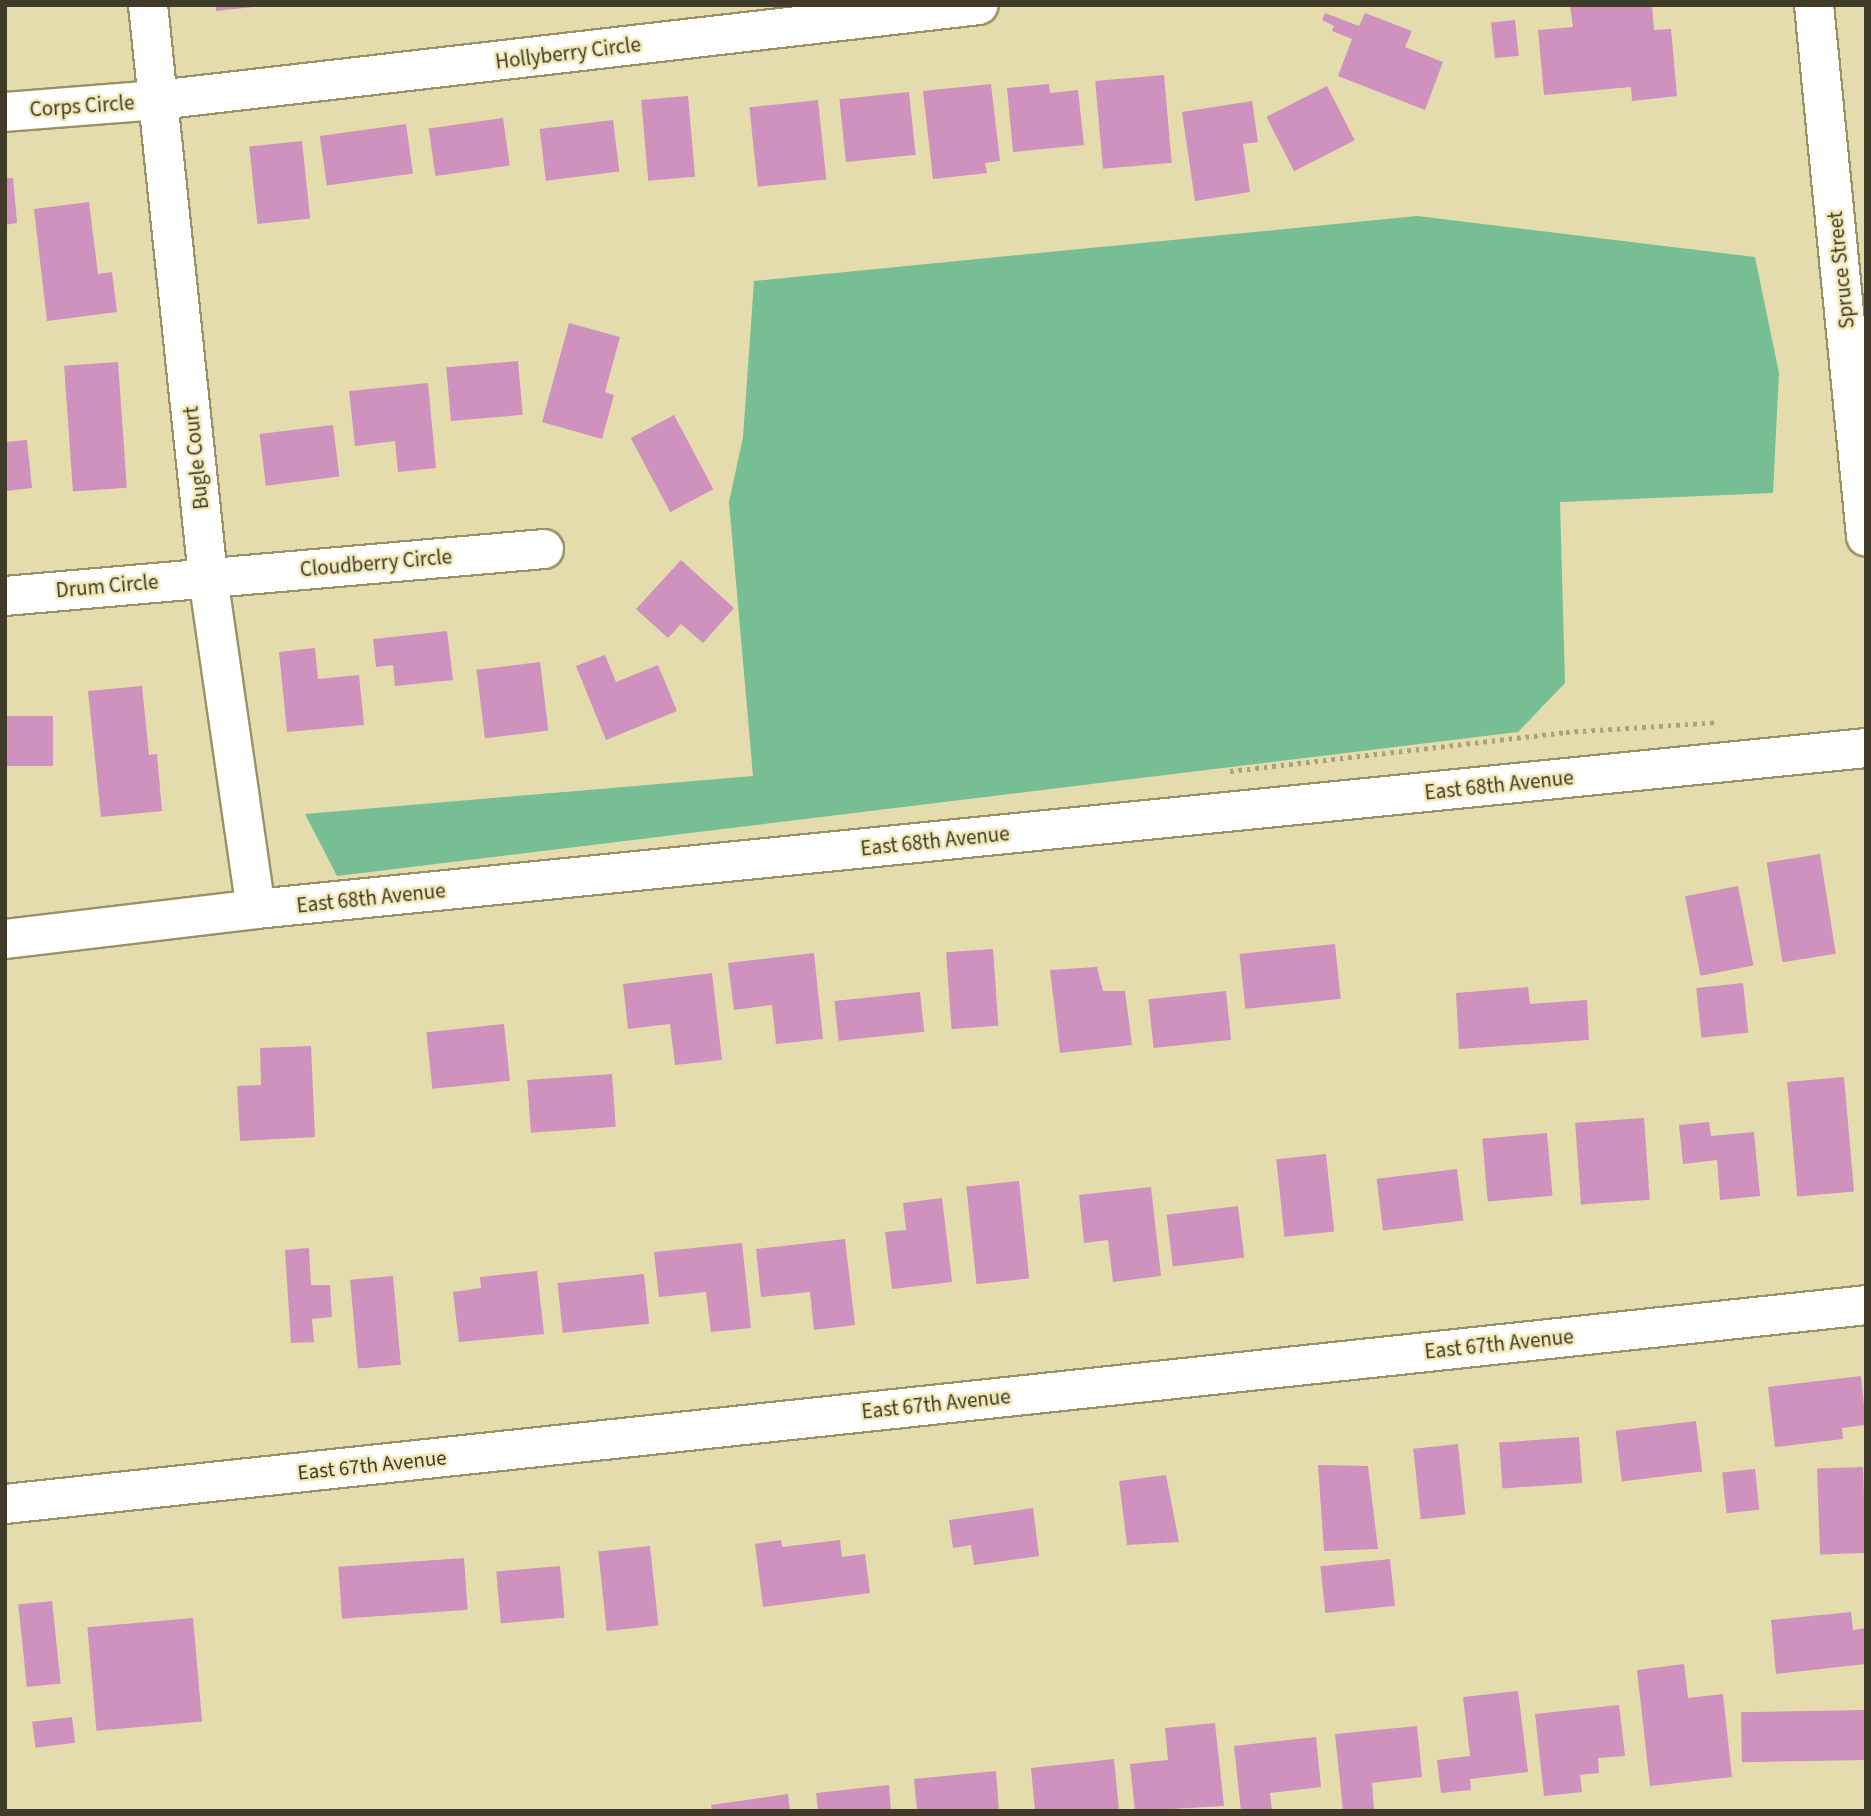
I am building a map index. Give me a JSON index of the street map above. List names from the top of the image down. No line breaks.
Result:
{"streets":{"street":["Hollyberry Circle","Corps Circle","Spruce Street","Bugle Court","Cloudberry Circle","Drum Circle","East 68th Avenue","East 67th Avenue"]},"crossings":[["Hollyberry Circle","Corps Circle"],["Hollyberry Circle","Bugle Court"],["Corps Circle","Bugle Court"],["Bugle Court","Cloudberry Circle"],["Bugle Court","Drum Circle"],["Bugle Court","East 68th Avenue"],["Cloudberry Circle","Drum Circle"]]}
